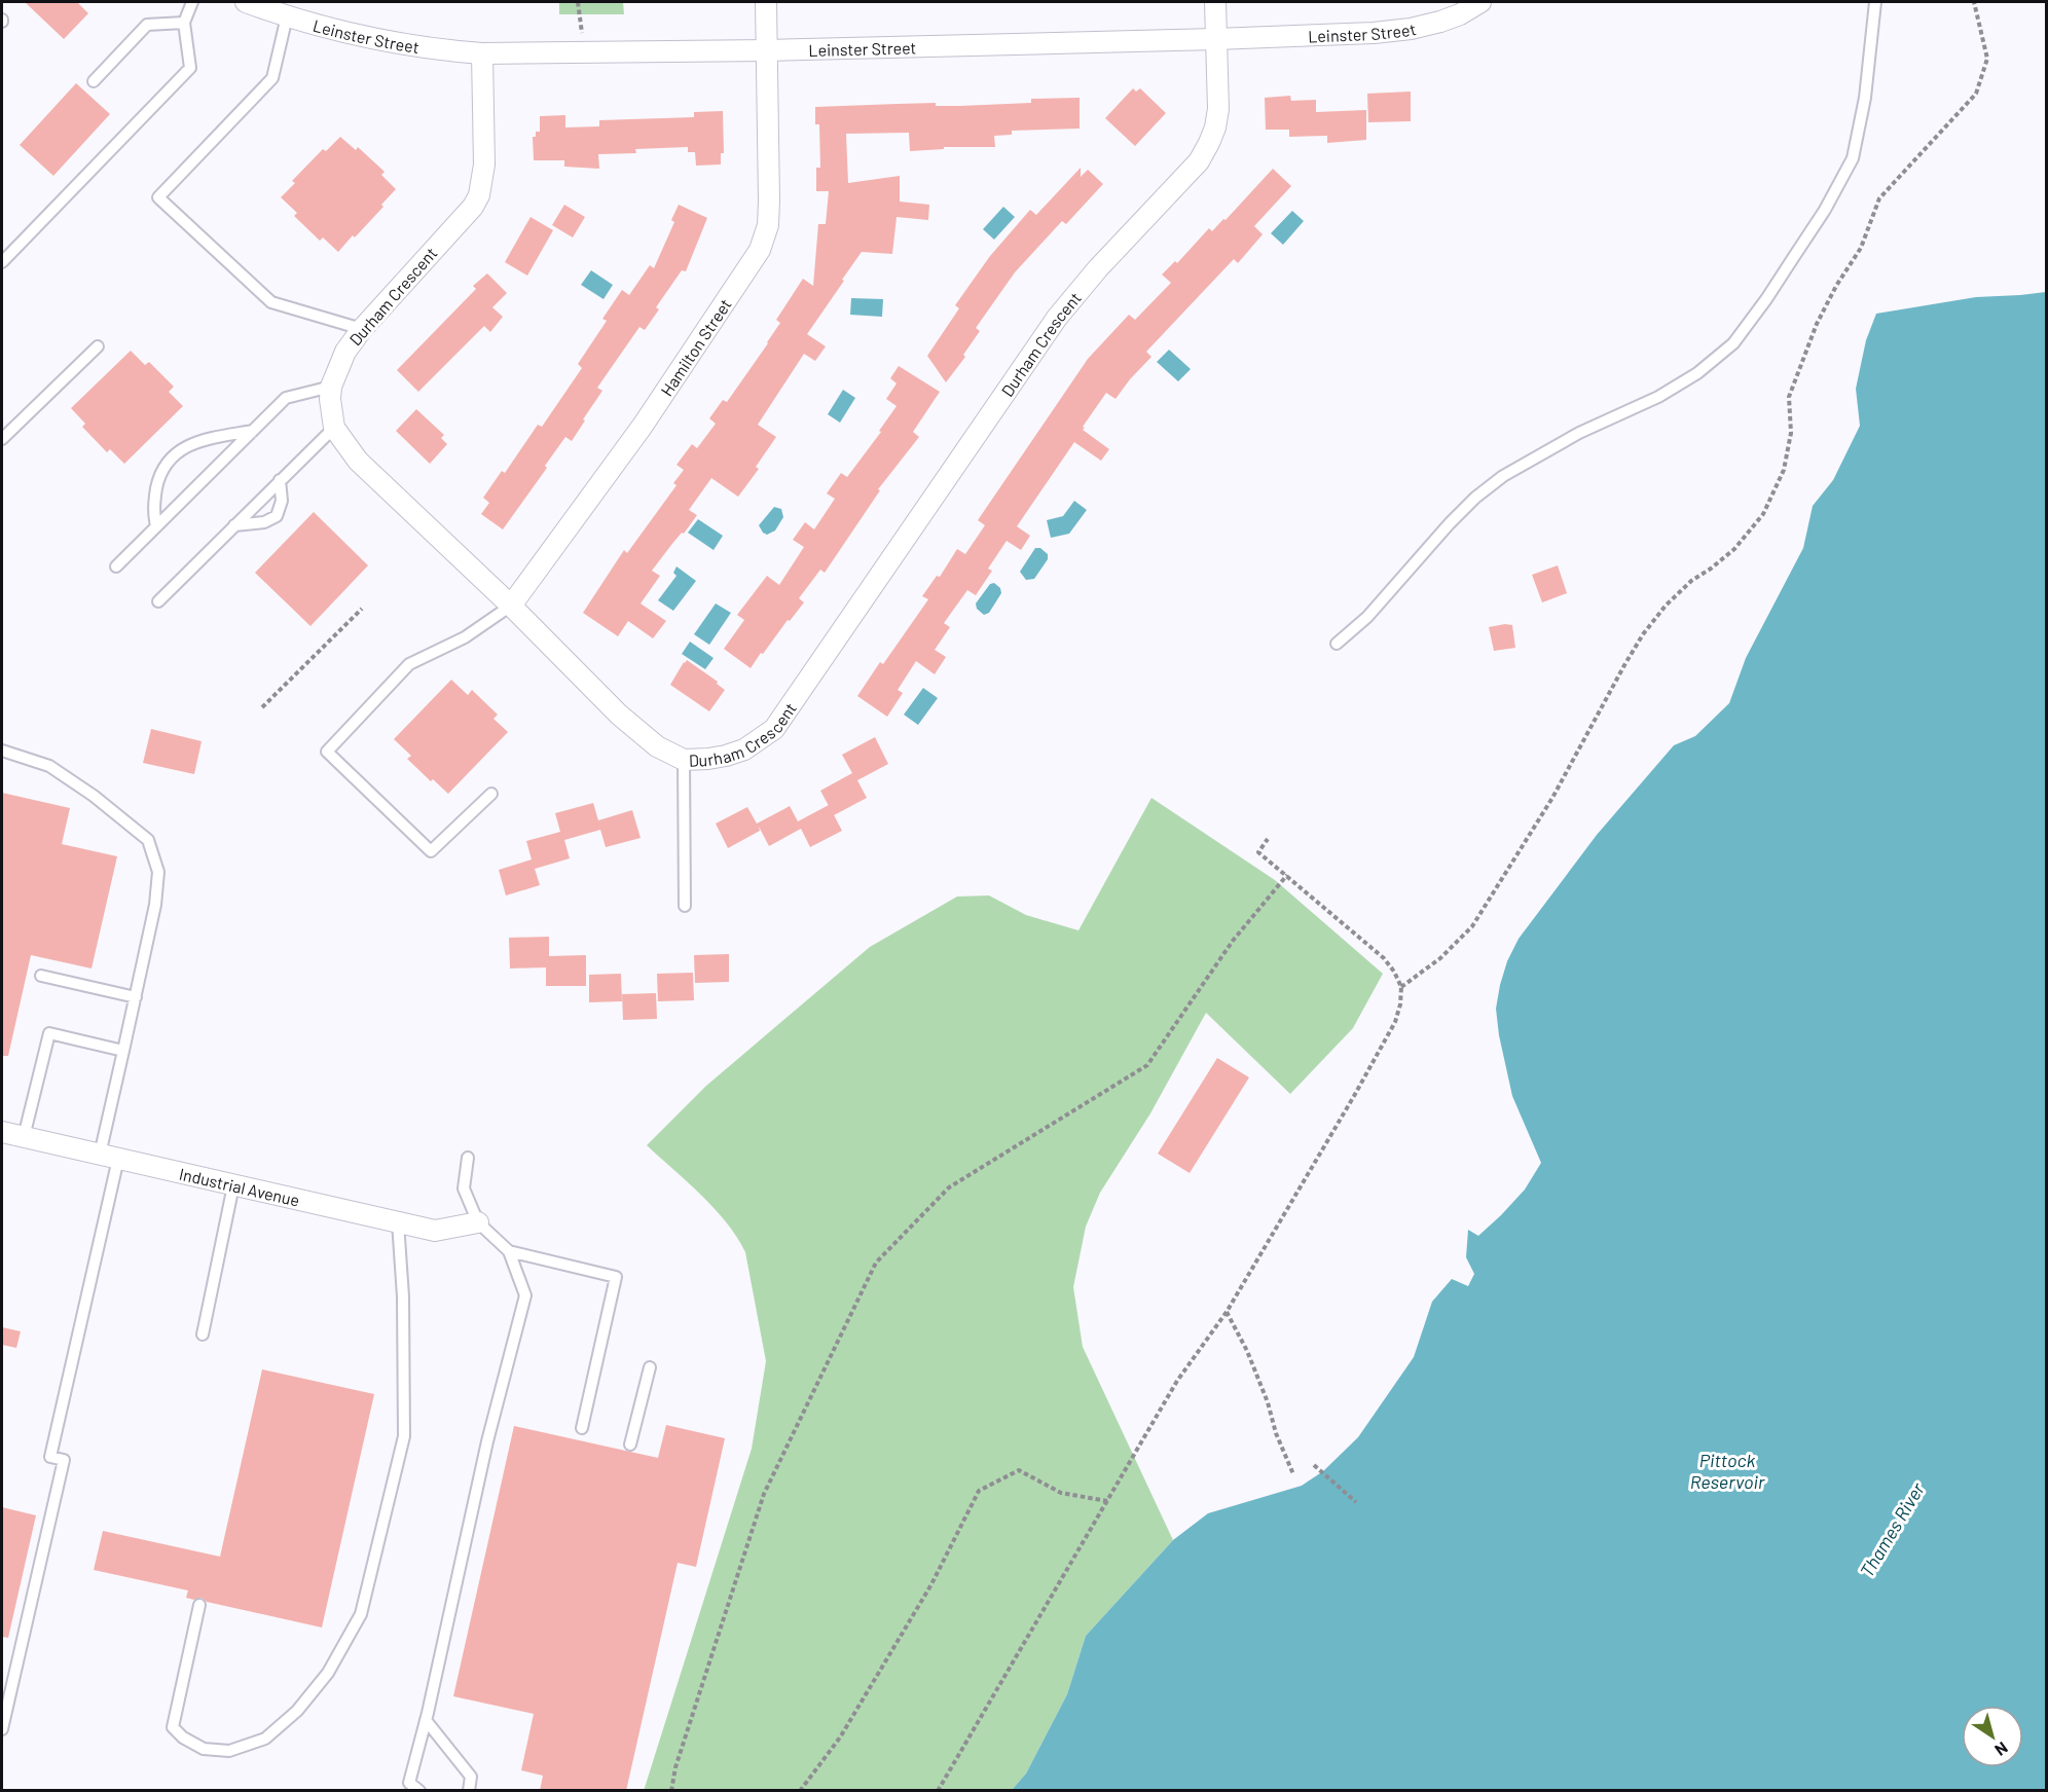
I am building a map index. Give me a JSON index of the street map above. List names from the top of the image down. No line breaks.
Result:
{"streets":{"street":["Leinster Street","Durham Crescent","Hamilton Street","Industrial Avenue"]},"crossings":[["Leinster Street","Durham Crescent"],["Leinster Street","Hamilton Street"],["Durham Crescent","Hamilton Street"]],"water":["Pittock Reservoir","Thames River"],"north":"bottom right"}
